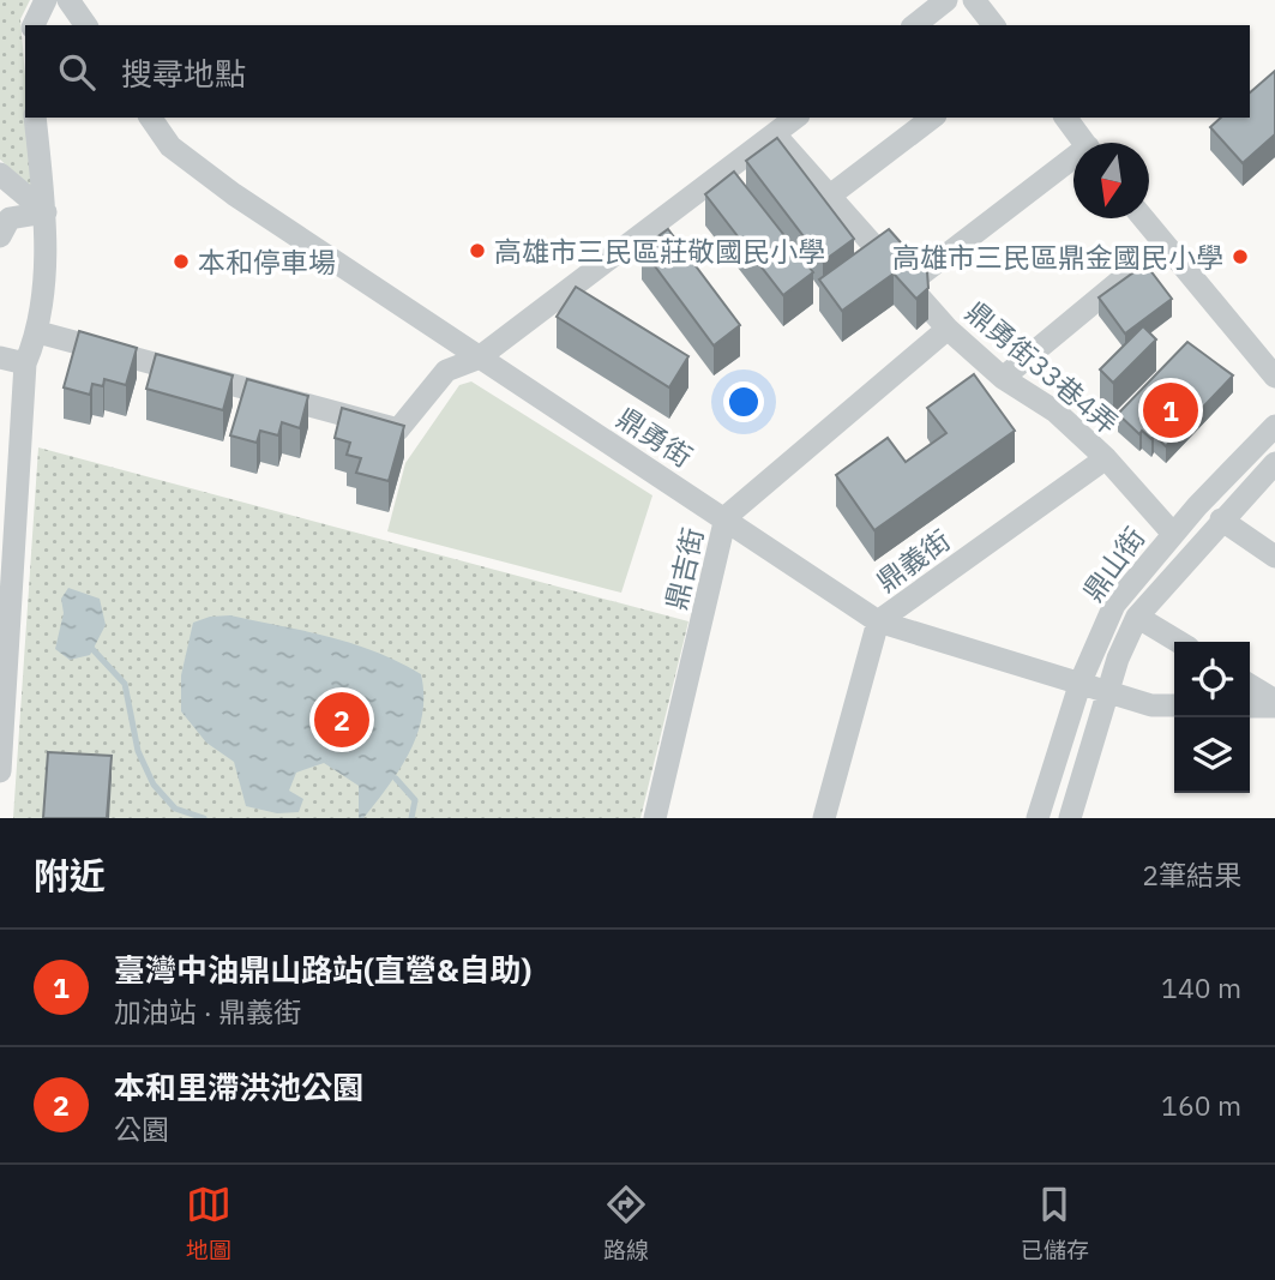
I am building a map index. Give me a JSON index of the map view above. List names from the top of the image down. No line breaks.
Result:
{"streets":{"street":["鼎勇街33巷4弄","鼎勇街","鼎義街","鼎山街","鼎吉街"]},"crossings":[["鼎勇街33巷4弄","鼎義街"],["鼎勇街33巷4弄","鼎山街"],["鼎勇街33巷4弄","鼎吉街"],["鼎勇街","鼎義街"],["鼎勇街","鼎山街"],["鼎勇街","鼎吉街"]],"places":["高雄市三民區莊敬國民小學","高雄市三民區鼎金國民小學","本和停車場"],"north":"bottom","page":{"search":"搜尋地點","pins":["1","2"],"heading":["附近","2筆結果"],"list":[{"mark":"1","name":"臺灣中油鼎山路站(直營&自助)","note":"加油站 · 鼎義街","value":"140 m"},{"mark":"2","name":"本和里滯洪池公園","note":"公園","value":"160 m"}],"nav":["地圖","路線","已儲存"]}}
